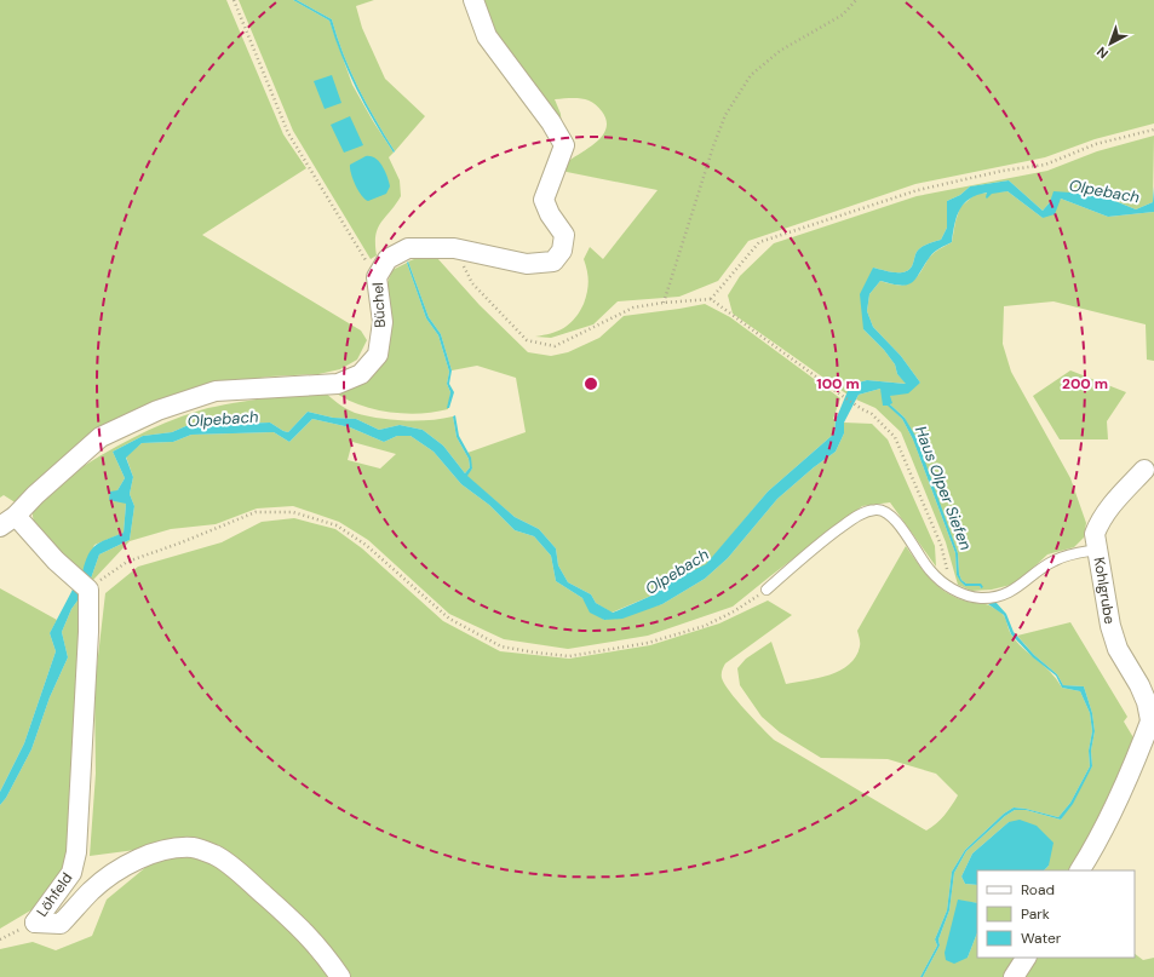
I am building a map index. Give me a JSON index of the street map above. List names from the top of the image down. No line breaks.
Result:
{"streets":{"street":["Büchel","Kohlgrube","Löhfeld"]},"water":["Olpebach","Haus Olper Siefen"],"legend":["Road","Park","Water"],"north":"bottom left","rings":["100 m","200 m"]}
